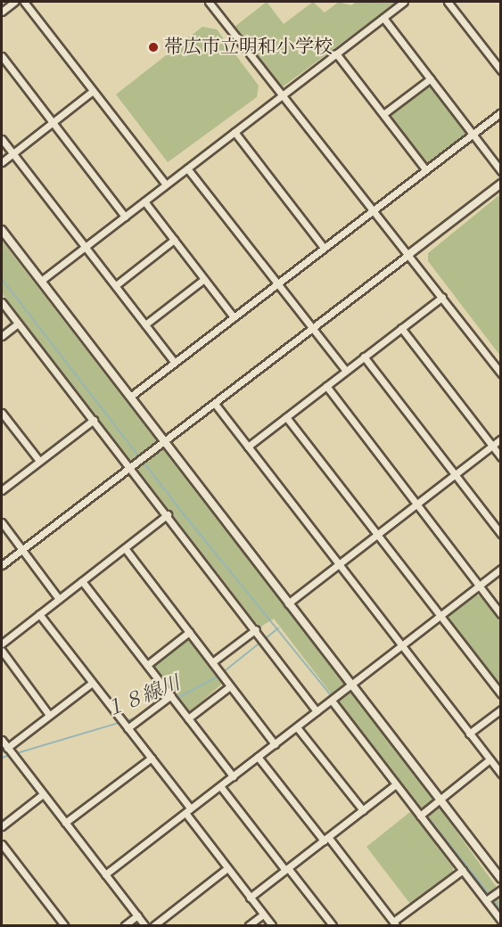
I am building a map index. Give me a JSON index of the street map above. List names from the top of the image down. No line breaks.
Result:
{"water":["１８線川"],"places":["帯広市立明和小学校"]}
